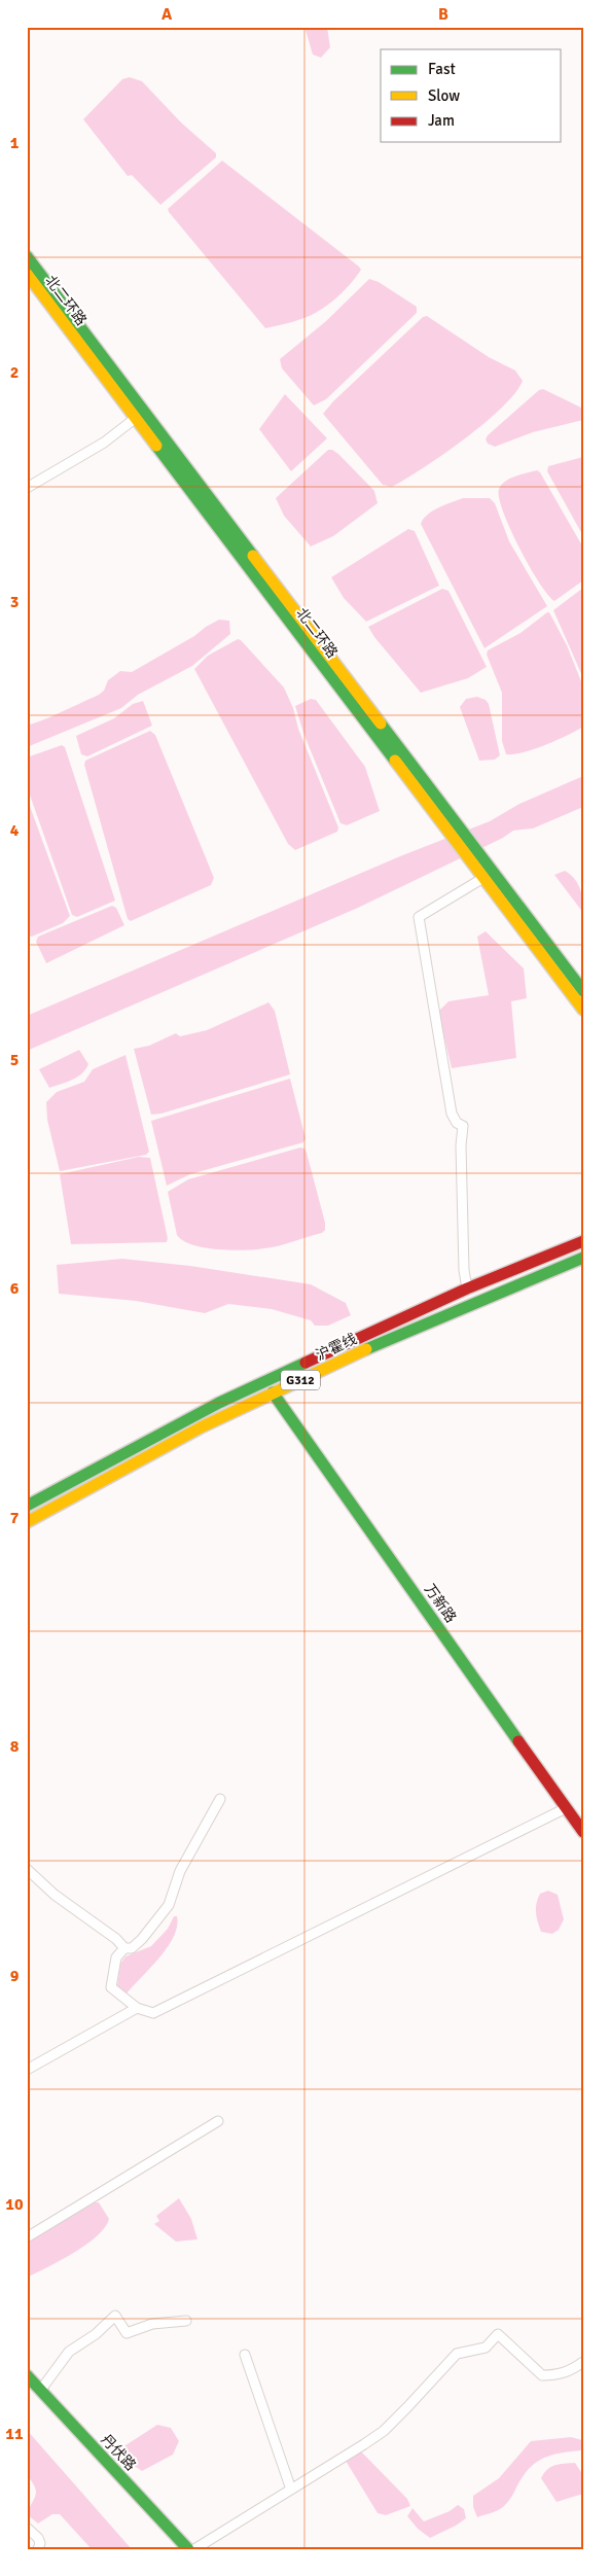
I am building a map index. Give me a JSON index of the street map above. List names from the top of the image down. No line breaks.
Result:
{"streets":{"main road":["北二环路","沪霍线","G312","万新路","丹伏路"]},"crossings":[["沪霍线","万新路"]],"legend":["Fast","Slow","Jam"],"grid":{"columns":["A","B"],"rows":["1","2","3","4","5","6","7","8","9","10","11"]}}
